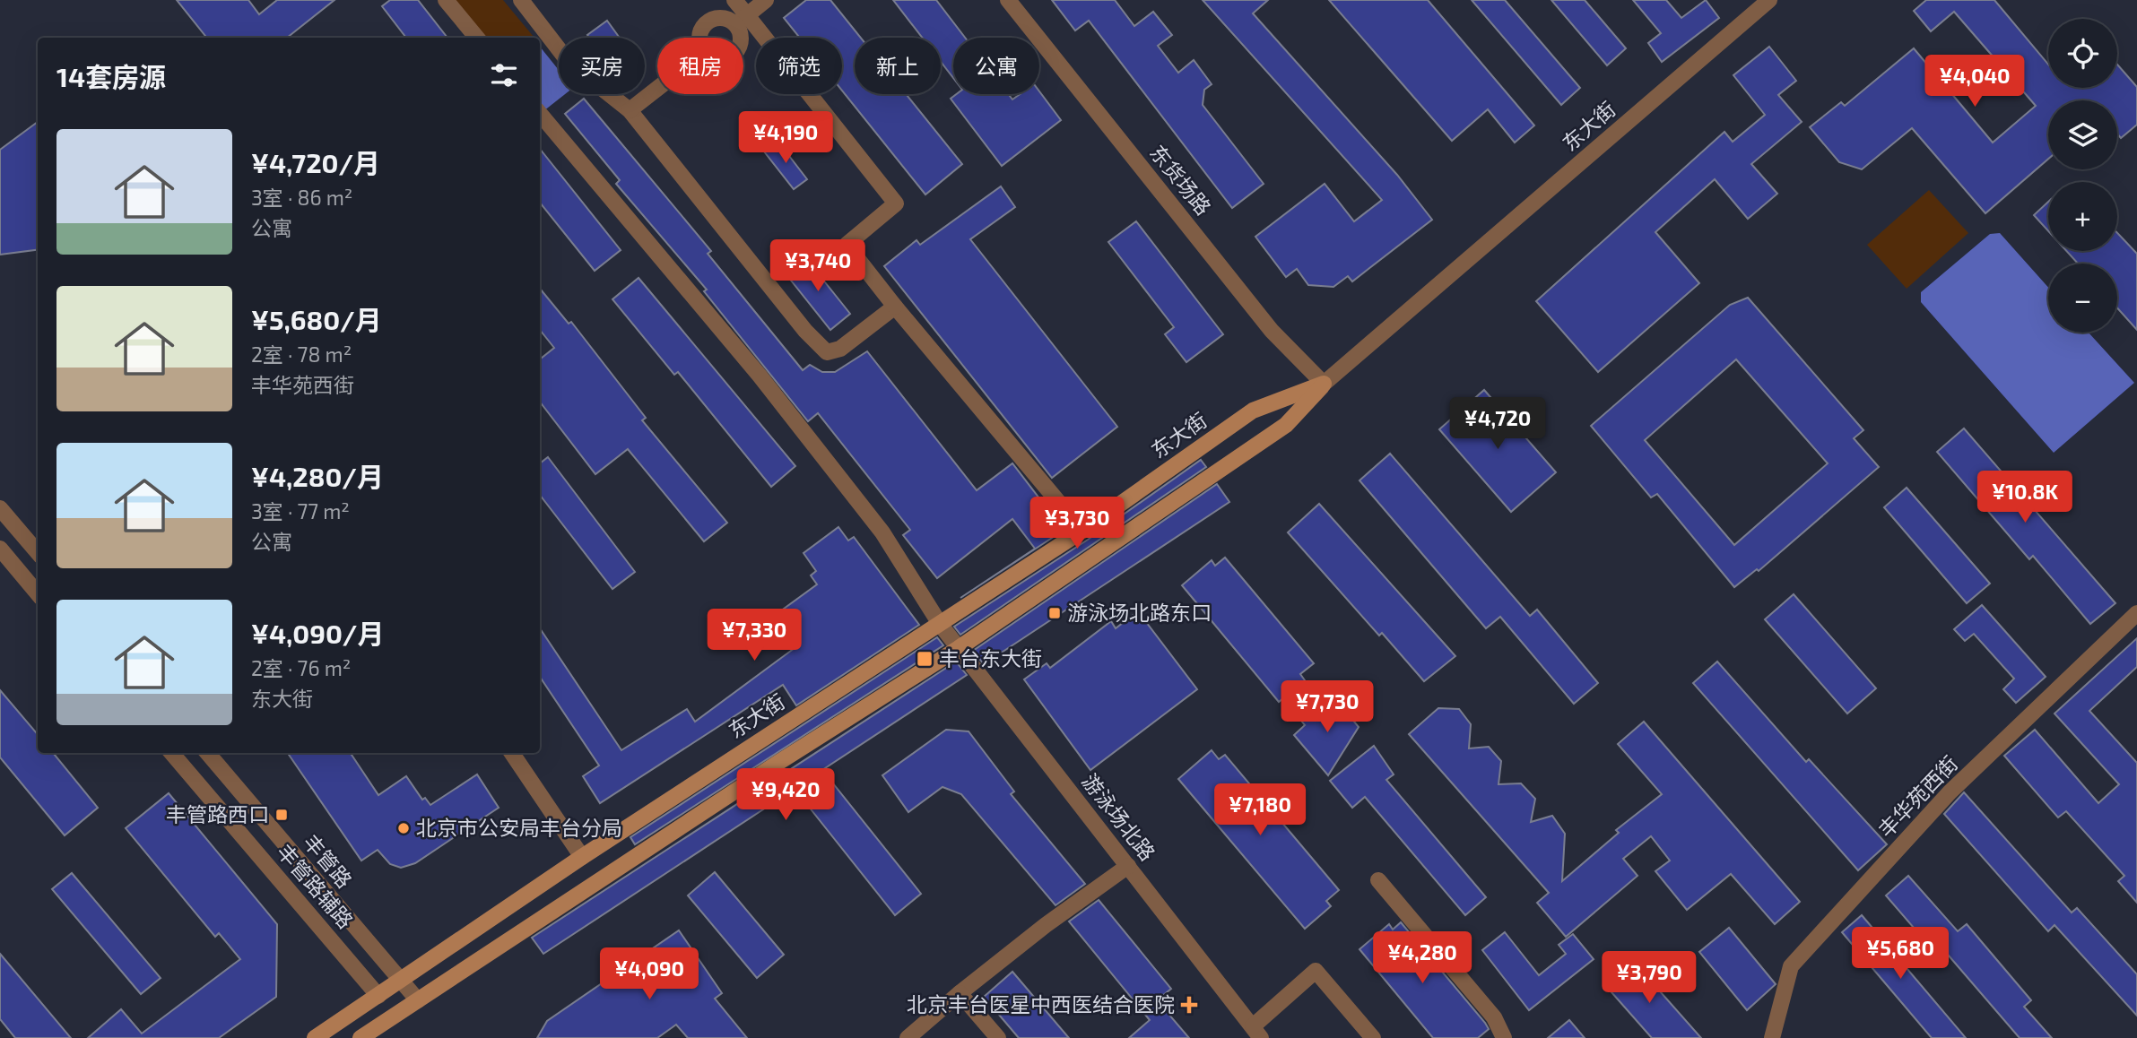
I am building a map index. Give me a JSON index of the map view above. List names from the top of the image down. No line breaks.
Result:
{"streets":{"main road":["东大街"],"street":["东货场路","丰华苑西街","游泳场北路","丰管路","丰管路辅路"]},"crossings":[["东大街","东货场路"],["东大街","游泳场北路"],["东大街","丰管路"],["东大街","丰管路辅路"]],"places":{"transit":["游泳场北路东口","丰台东大街","丰管路西口"],"other":["北京市公安局丰台分局"],"health":["北京丰台医星中西医结合医院"]},"page":{"map_buttons":["+","−"],"chip":["买房","租房","筛选","新上","公寓"],"heading":"14套房源","price":["¥4,040","¥4,190","¥3,740","¥4,720","¥10.8K","¥3,730","¥7,330","¥7,730","¥9,420","¥7,180","¥5,680","¥4,280","¥4,090","¥3,790"],"list":[{"name":"¥4,720/月","note":"3室 · 86 m² · 公寓"},{"name":"¥5,680/月","note":"2室 · 78 m² · 丰华苑西街"},{"name":"¥4,280/月","note":"3室 · 77 m² · 公寓"},{"name":"¥4,090/月","note":"2室 · 76 m² · 东大街"}]}}
